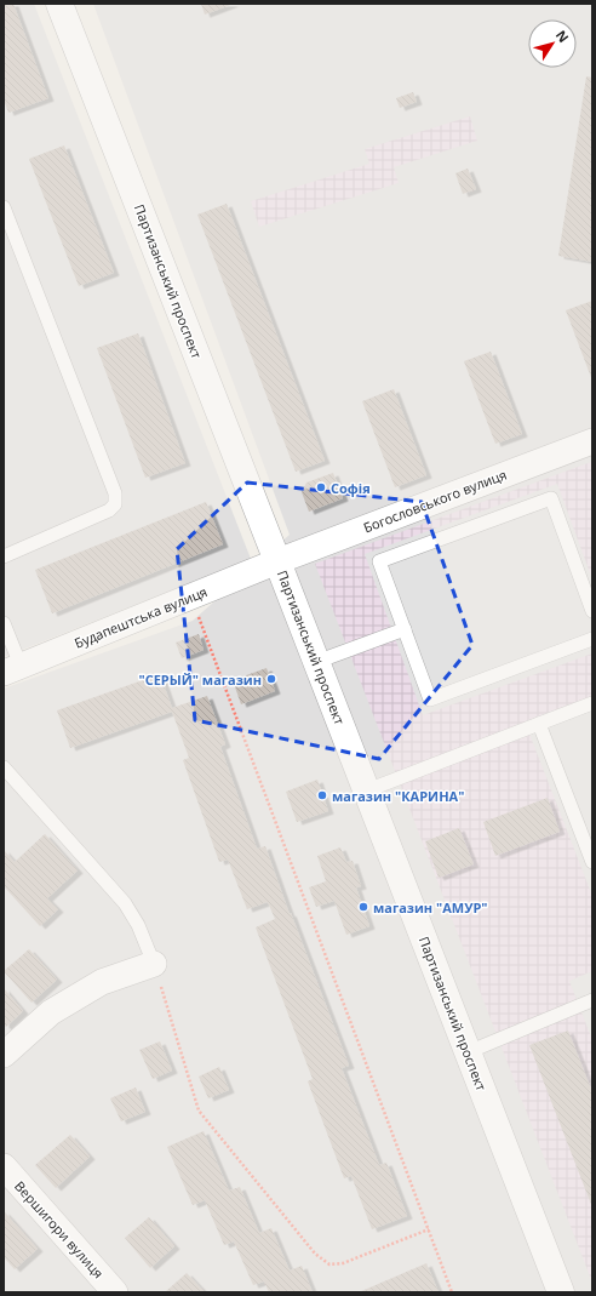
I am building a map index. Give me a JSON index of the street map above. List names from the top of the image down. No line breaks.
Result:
{"streets":{"street":["Партизанський проспект","Богословського вулиця","Будапештська вулиця","Вершигори вулиця"]},"crossings":[["Партизанський проспект","Богословського вулиця"],["Партизанський проспект","Будапештська вулиця"],["Богословського вулиця","Будапештська вулиця"]],"places":["Софія","\"СЕРЫЙ\" магазин","магазин \"КАРИНА\"","магазин \"АМУР\""],"north":"top right"}
